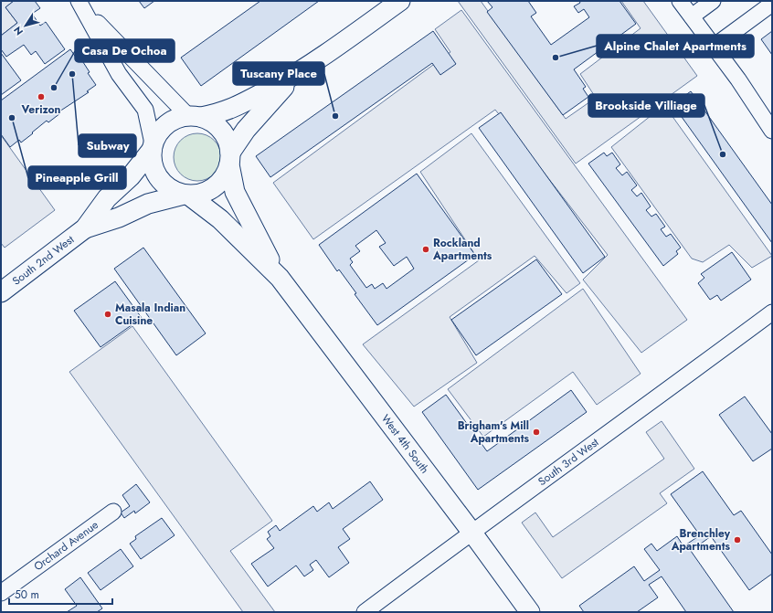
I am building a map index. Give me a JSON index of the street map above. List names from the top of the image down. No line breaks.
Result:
{"streets":{"main road":["South 2nd West","West 4th South"],"street":["South 3rd West","Orchard Avenue"]},"crossings":[["South 2nd West","West 4th South"],["West 4th South","South 3rd West"]],"places":["Alpine Chalet Apartments","Subway","Casa De Ochoa","Verizon","Tuscany Place","Pineapple Grill","Brookside Villiage","Rockland Apartments","Masala Indian Cuisine","Brigham's Mill Apartments","Brenchley Apartments"],"scale_bar":"50 m","north":"bottom left"}
